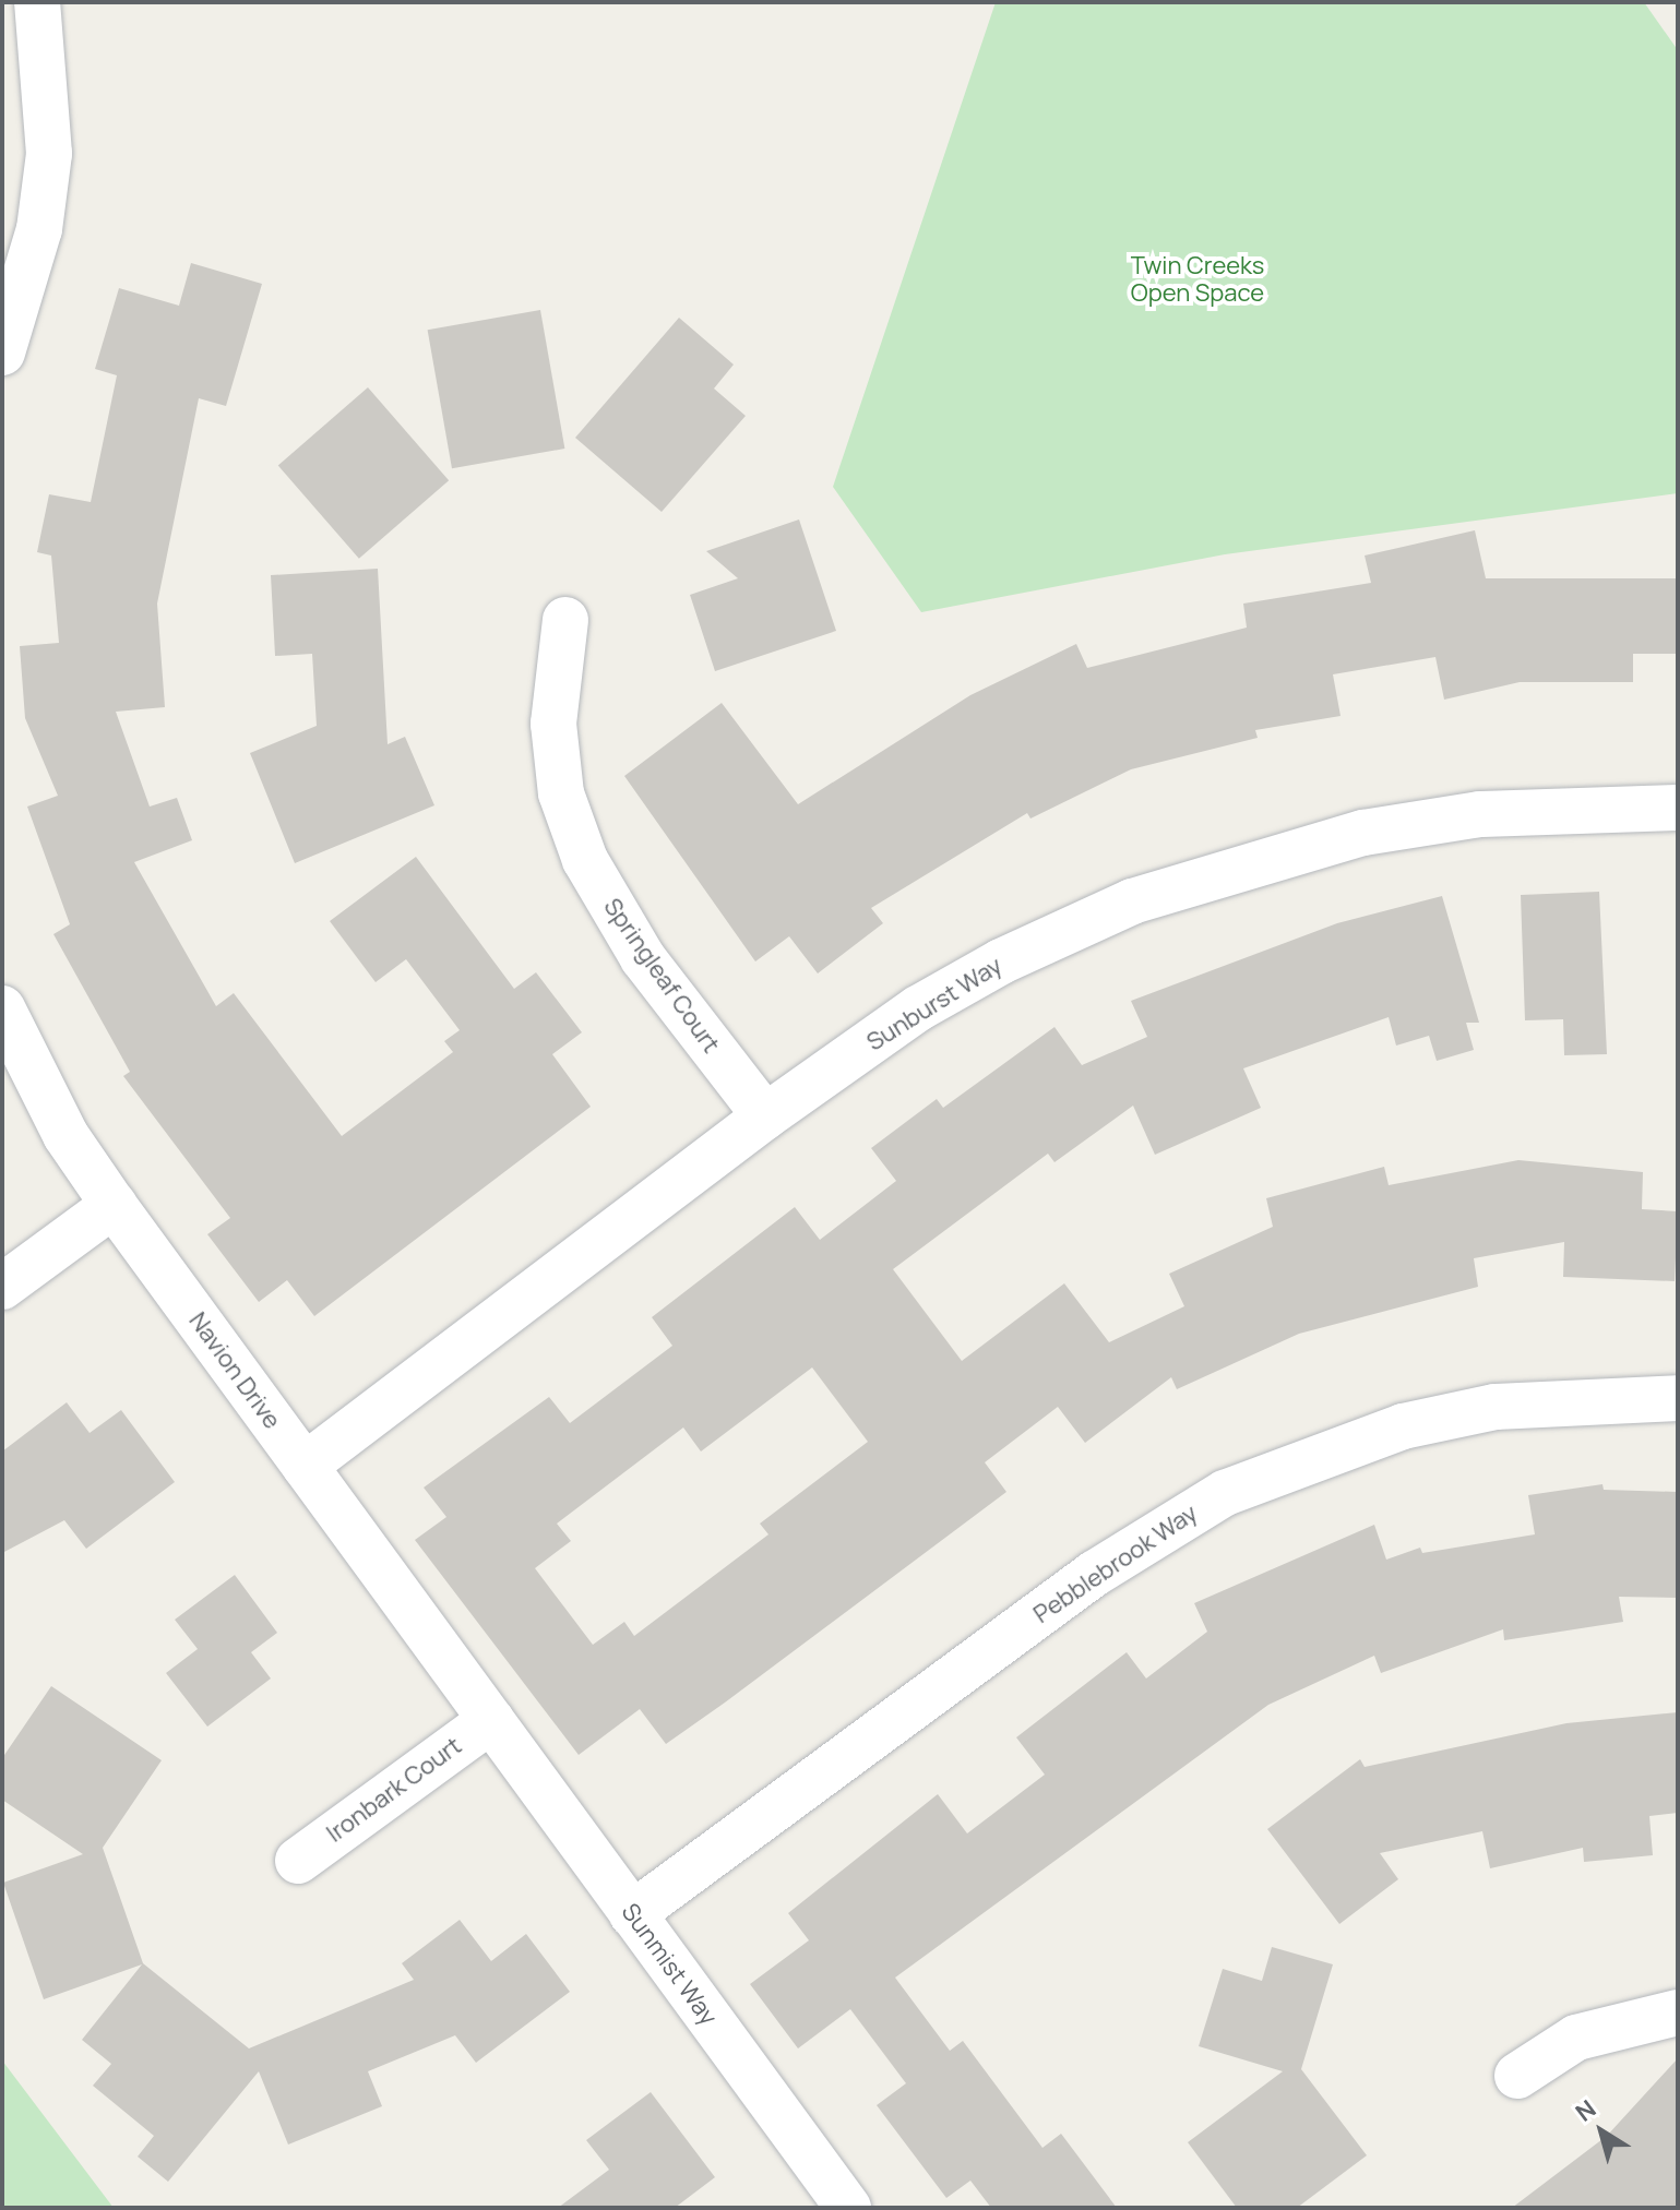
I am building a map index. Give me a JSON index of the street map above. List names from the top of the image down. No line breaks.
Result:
{"streets":{"street":["Springleaf Court","Sunburst Way","Navion Drive","Pebblebrook Way","Ironbark Court","Sunmist Way"]},"crossings":[["Springleaf Court","Sunburst Way"],["Sunburst Way","Navion Drive"],["Navion Drive","Ironbark Court"],["Navion Drive","Sunmist Way"],["Pebblebrook Way","Sunmist Way"],["Ironbark Court","Sunmist Way"]],"parks":["Twin Creeks Open Space"],"north":"top left"}
